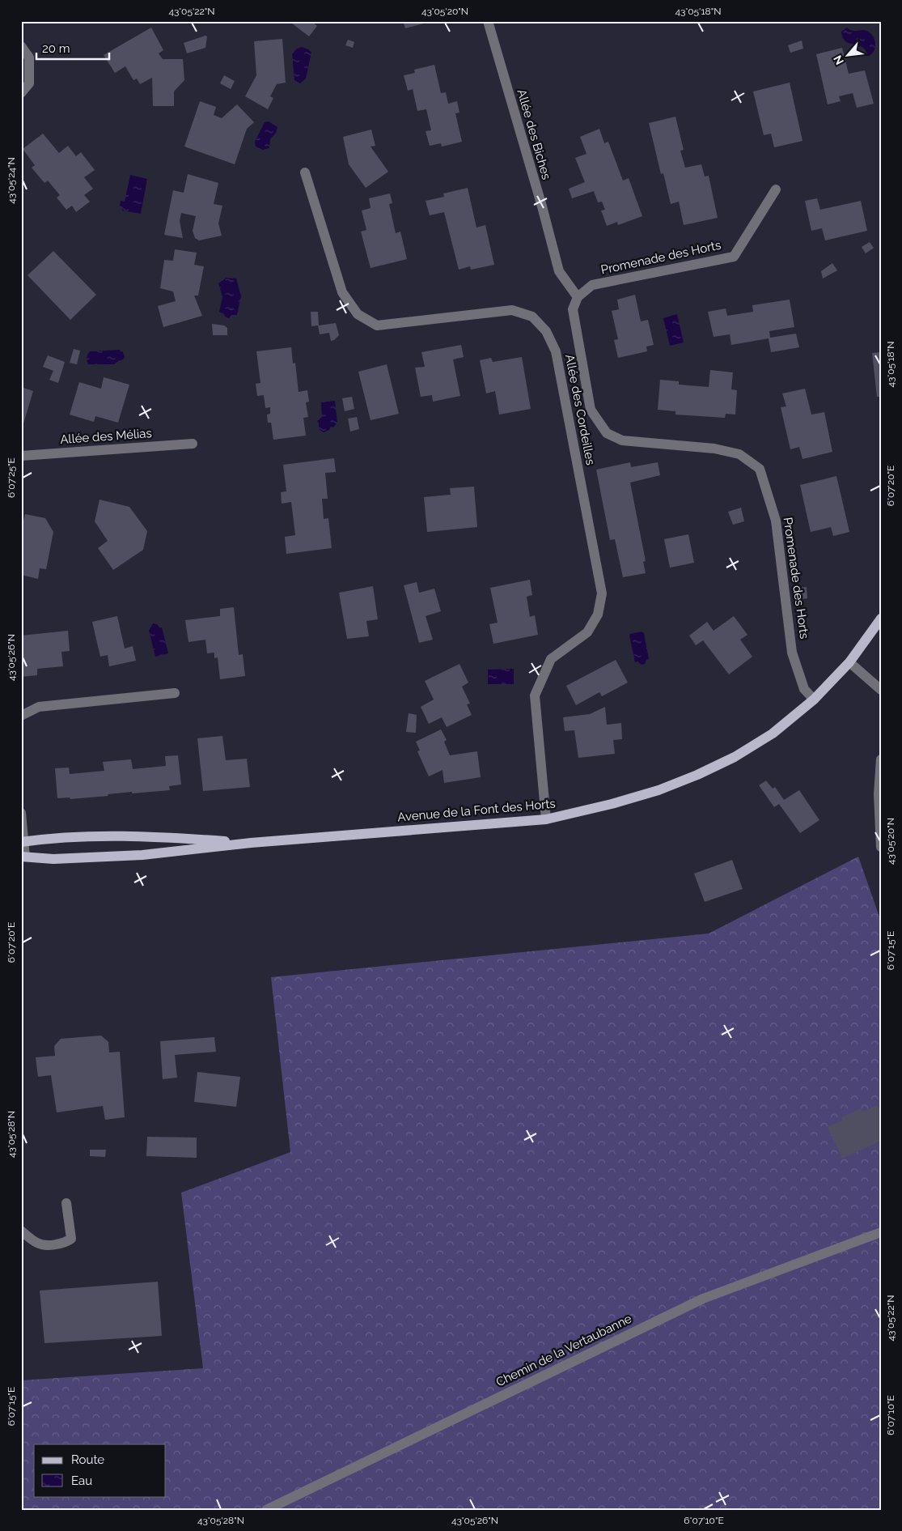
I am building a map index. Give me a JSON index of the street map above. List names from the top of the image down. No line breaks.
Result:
{"streets":{"main road":["Avenue de la Font des Horts"],"street":["Allée des Biches","Promenade des Horts","Allée des Cordeilles","Allée des Mélias","Chemin de la Vertaubanne"]},"crossings":[["Allée des Biches","Promenade des Horts"],["Promenade des Horts","Avenue de la Font des Horts"],["Allée des Cordeilles","Avenue de la Font des Horts"]],"legend":["Route","Eau"],"scale_bar":"20 m","north":"bottom left","coordinates":["43°05'22\"N","43°05'20\"N","43°05'18\"N","43°05'24\"N","6°07'25\"E","6°07'20\"E","43°05'26\"N","6°07'15\"E","43°05'28\"N","6°07'10\"E"]}
